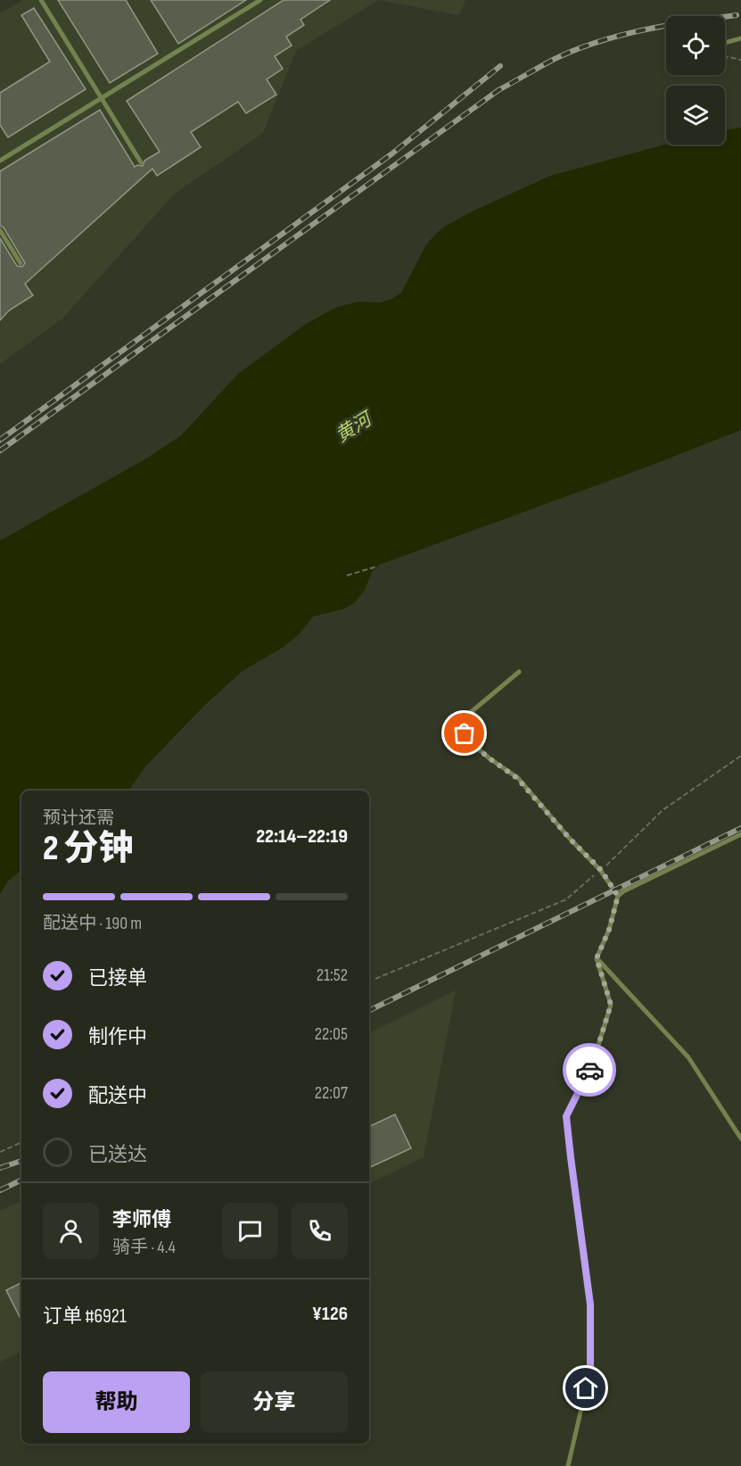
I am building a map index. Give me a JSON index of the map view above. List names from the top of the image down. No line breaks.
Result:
{"water":["黄河"],"page":{"heading":["2 分钟","预计还需","22:14–22:19"],"panel":["李师傅","骑手 · 4.4","订单 #6921","¥126"],"bar":"配送中 · 190 m","list":[["已接单","21:52"],["制作中","22:05"],["配送中","22:07"],"已送达"],"buttons":["帮助","分享"]}}
